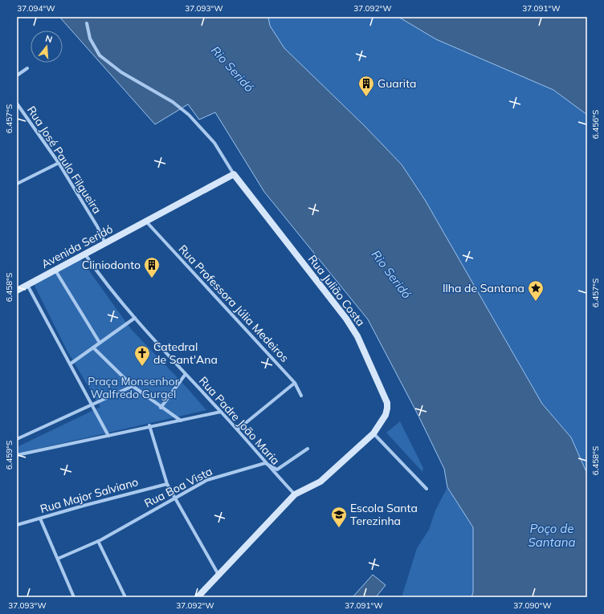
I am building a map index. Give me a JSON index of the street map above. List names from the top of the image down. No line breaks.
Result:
{"streets":{"main road":["Avenida Seridó","Rua Julião Costa"],"street":["Rua José Paulo Filgueira","Rua Professora Júlia Medeiros","Rua Padre João Maria","Rua Boa Vista","Rua Major Salviano"]},"crossings":[["Rua José Paulo Filgueira","Avenida Seridó"],["Avenida Seridó","Rua Julião Costa"],["Avenida Seridó","Rua Professora Júlia Medeiros"],["Avenida Seridó","Rua Padre João Maria"],["Rua Julião Costa","Rua Padre João Maria"],["Rua Padre João Maria","Rua Boa Vista"]],"water":["Rio Seridó","Poço de Santana"],"parks":["Praça Monsenhor Walfredo Gurgel"],"places":{"building":["Guarita","Cliniodonto"],"place":["Ilha de Santana"],"church":["Catedral de Sant'Ana"],"school or university":["Escola Santa Terezinha"]},"north":"top","coordinates":["37.094°W","37.093°W","37.092°W","37.091°W","6.457°S","6.456°S","6.458°S","6.459°S","37.090°W"]}
